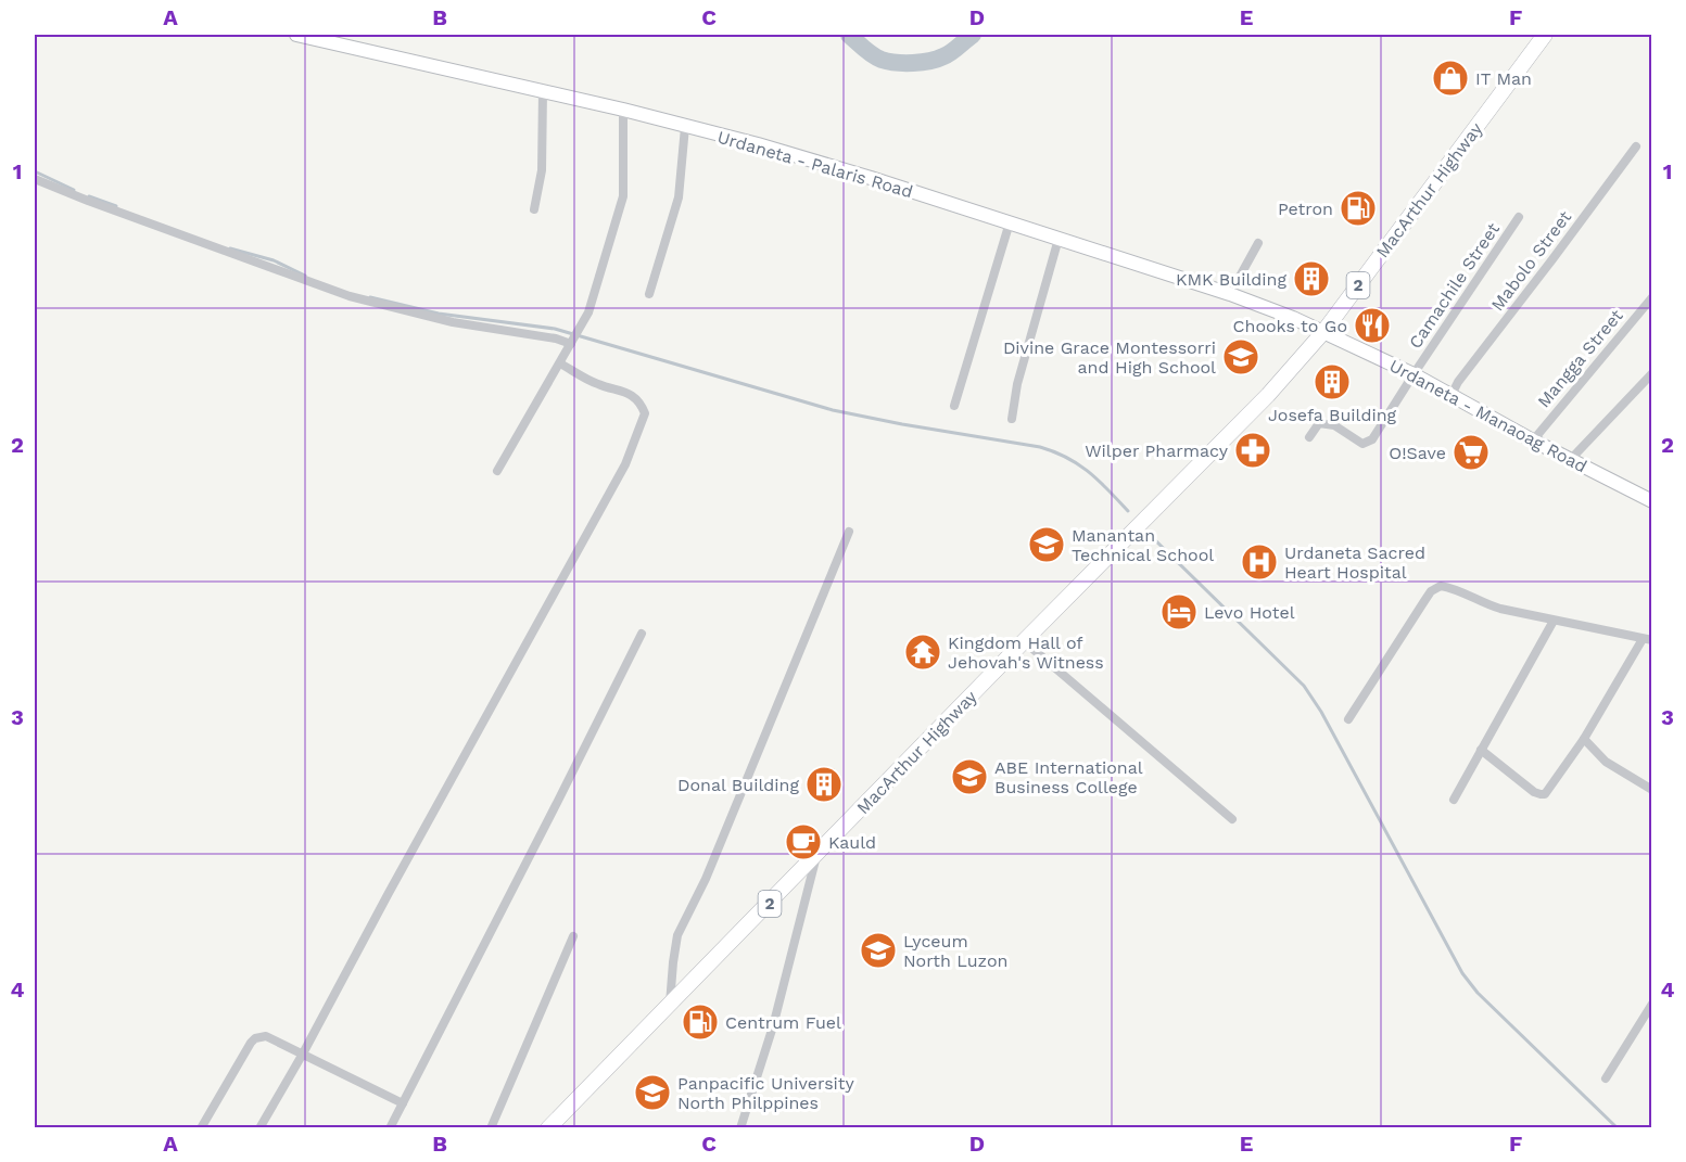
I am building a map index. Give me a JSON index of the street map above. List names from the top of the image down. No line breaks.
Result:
{"streets":{"main road":["Urdaneta - Palaris Road","MacArthur Highway","2","Urdaneta - Manaoag Road"],"street":["Mabolo Street","Camachile Street","Mangga Street"]},"crossings":[["Urdaneta - Palaris Road","MacArthur Highway"],["Urdaneta - Palaris Road","Urdaneta - Manaoag Road"],["MacArthur Highway","Urdaneta - Manaoag Road"],["Mabolo Street","Urdaneta - Manaoag Road"],["Camachile Street","Urdaneta - Manaoag Road"],["Mangga Street","Urdaneta - Manaoag Road"]],"places":{"shop":["IT Man"],"fuel station":["Petron","Centrum Fuel"],"building":["KMK Building","Josefa Building","Donal Building"],"restaurant":["Chooks to Go"],"school or university":["Divine Grace Montessorri and High School","Manantan Technical School","ABE International Business College","Lyceum North Luzon","Panpacific University North Philppines"],"pharmacy":["Wilper Pharmacy"],"supermarket":["O!Save"],"hospital":["Urdaneta Sacred Heart Hospital"],"hotel":["Levo Hotel"],"temple":["Kingdom Hall of Jehovah's Witness"],"cafe":["Kauld"]},"grid":{"columns":["A","B","C","D","E","F"],"rows":["1","2","3","4"]}}
